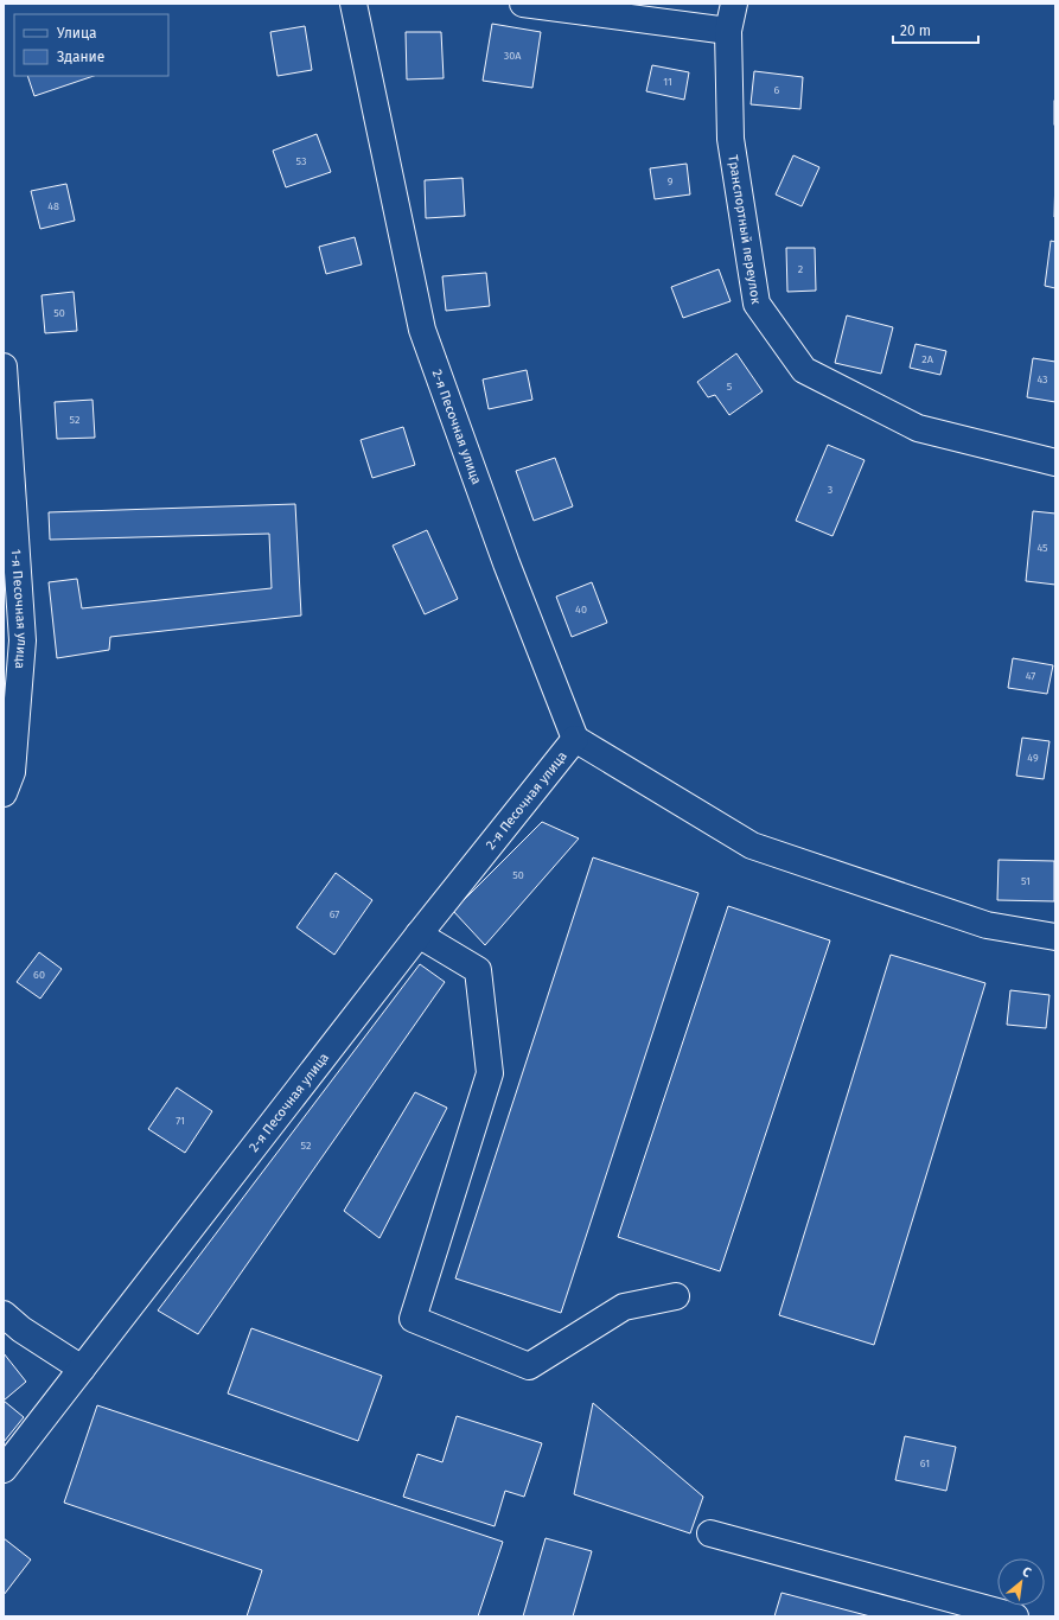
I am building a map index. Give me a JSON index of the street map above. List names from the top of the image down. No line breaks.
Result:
{"streets":{"street":["Транспортный переулок","2-я Песочная улица","1-я Песочная улица"]},"house_numbers":["30А","11","6","53","9","48","2","50","2А","43","5","52","3","45","40","47","49","50","51","67","60","71","52","61"],"legend":["Улица","Здание"],"scale_bar":"20 m","north":"top right"}
